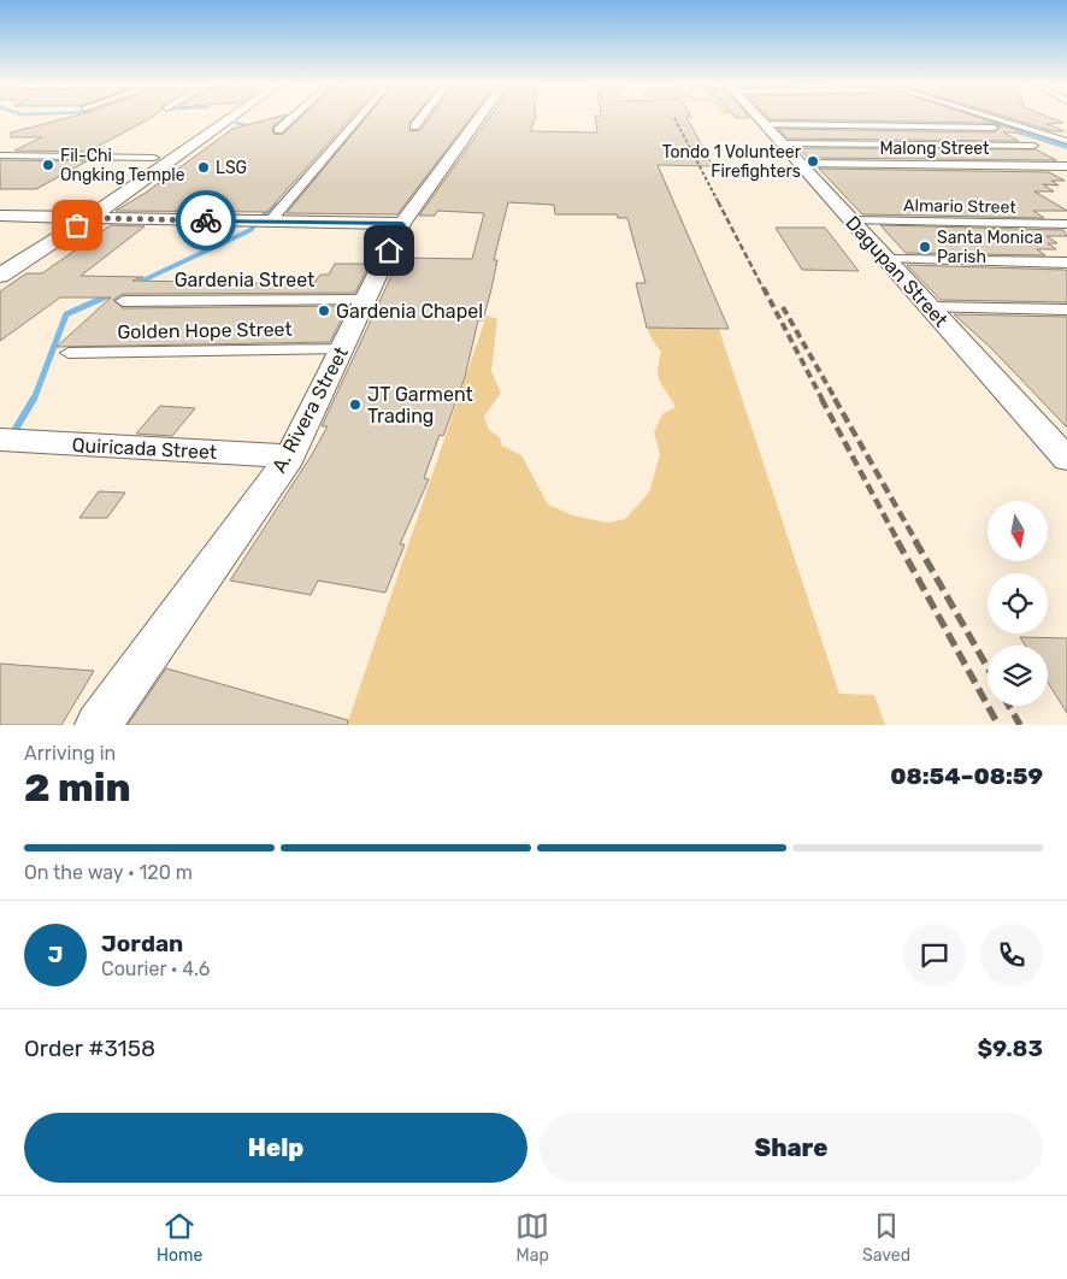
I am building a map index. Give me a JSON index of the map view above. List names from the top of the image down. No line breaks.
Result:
{"streets":{"street":["Malong Street","Almario Street","Dagupan Street","Gardenia Street","Golden Hope Street","A. Rivera Street","Quiricada Street"]},"crossings":[["Malong Street","Dagupan Street"],["Almario Street","Dagupan Street"],["Gardenia Street","A. Rivera Street"],["Golden Hope Street","A. Rivera Street"],["A. Rivera Street","Quiricada Street"]],"places":["Tondo 1 Volunteer Firefighters","Fil-Chi Ongking Temple","LSG","Santa Monica Parish","Gardenia Chapel","JT Garment Trading"],"north":"bottom","page":{"heading":["2 min","Arriving in","08:54–08:59"],"panel":["Jordan","Courier · 4.6","Order #3158","$9.83"],"bar":"On the way · 120 m","round":"J","buttons":["Help","Share"],"tabs":["Home","Map","Saved"]}}
